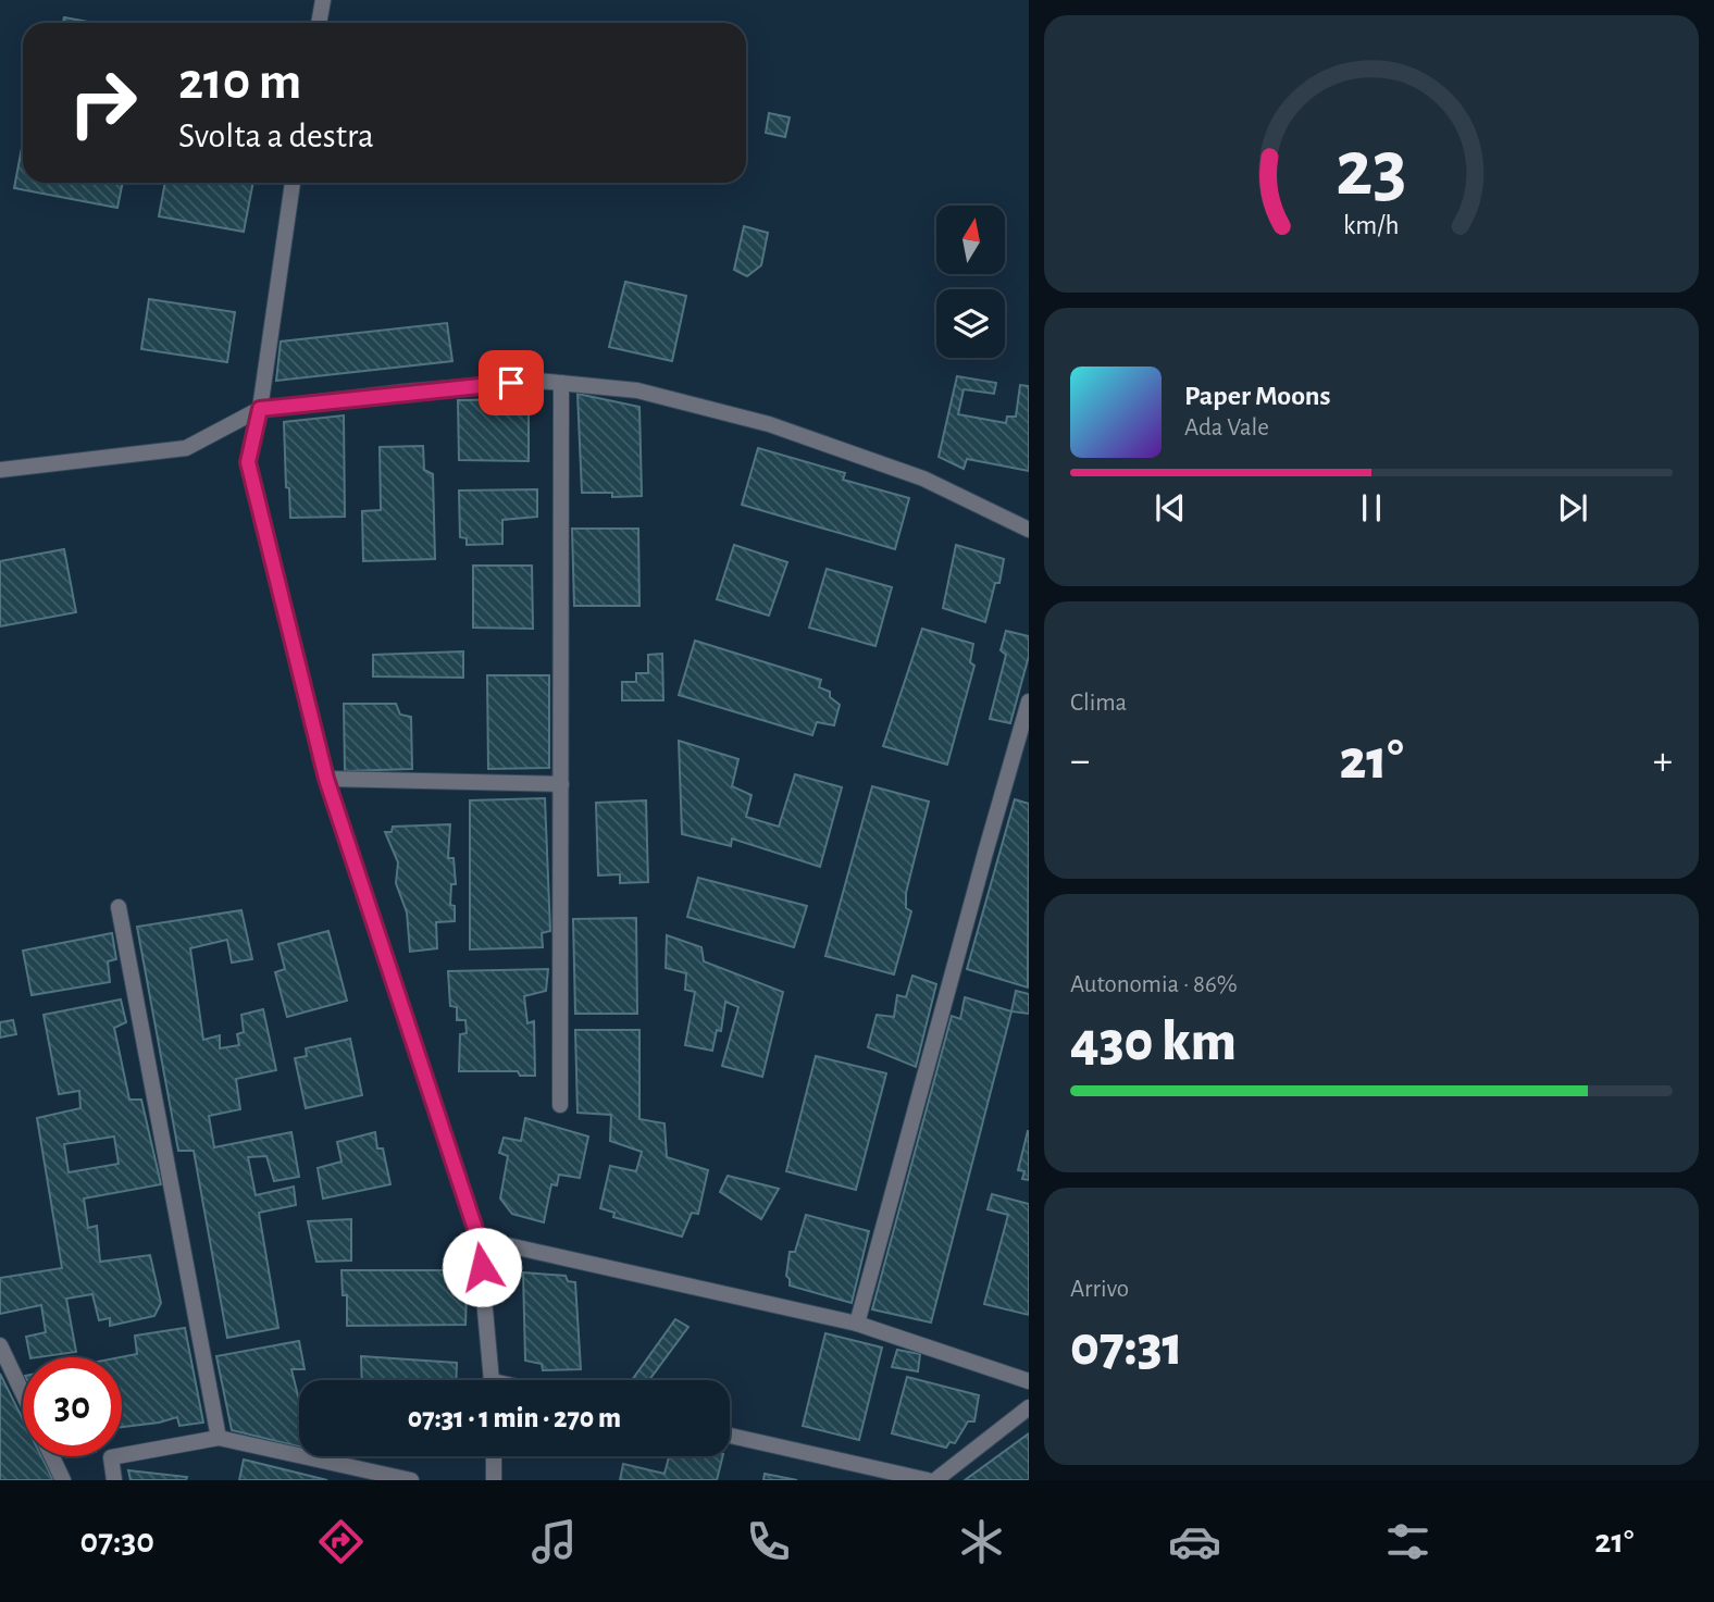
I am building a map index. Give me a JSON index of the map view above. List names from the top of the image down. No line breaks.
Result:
{"north":"top","page":{"turn":["210 m","Svolta a destra"],"song":["Paper Moons","Ada Vale"],"tile":["Clima",["Autonomia · 86%","430 km"],["Arrivo","07:31"]],"heat":["−","21°","+"],"limit":"30","trip":"07:31 · 1 min · 270 m","tabs":["07:30","21°"],"gauge":["23","km/h"]}}
